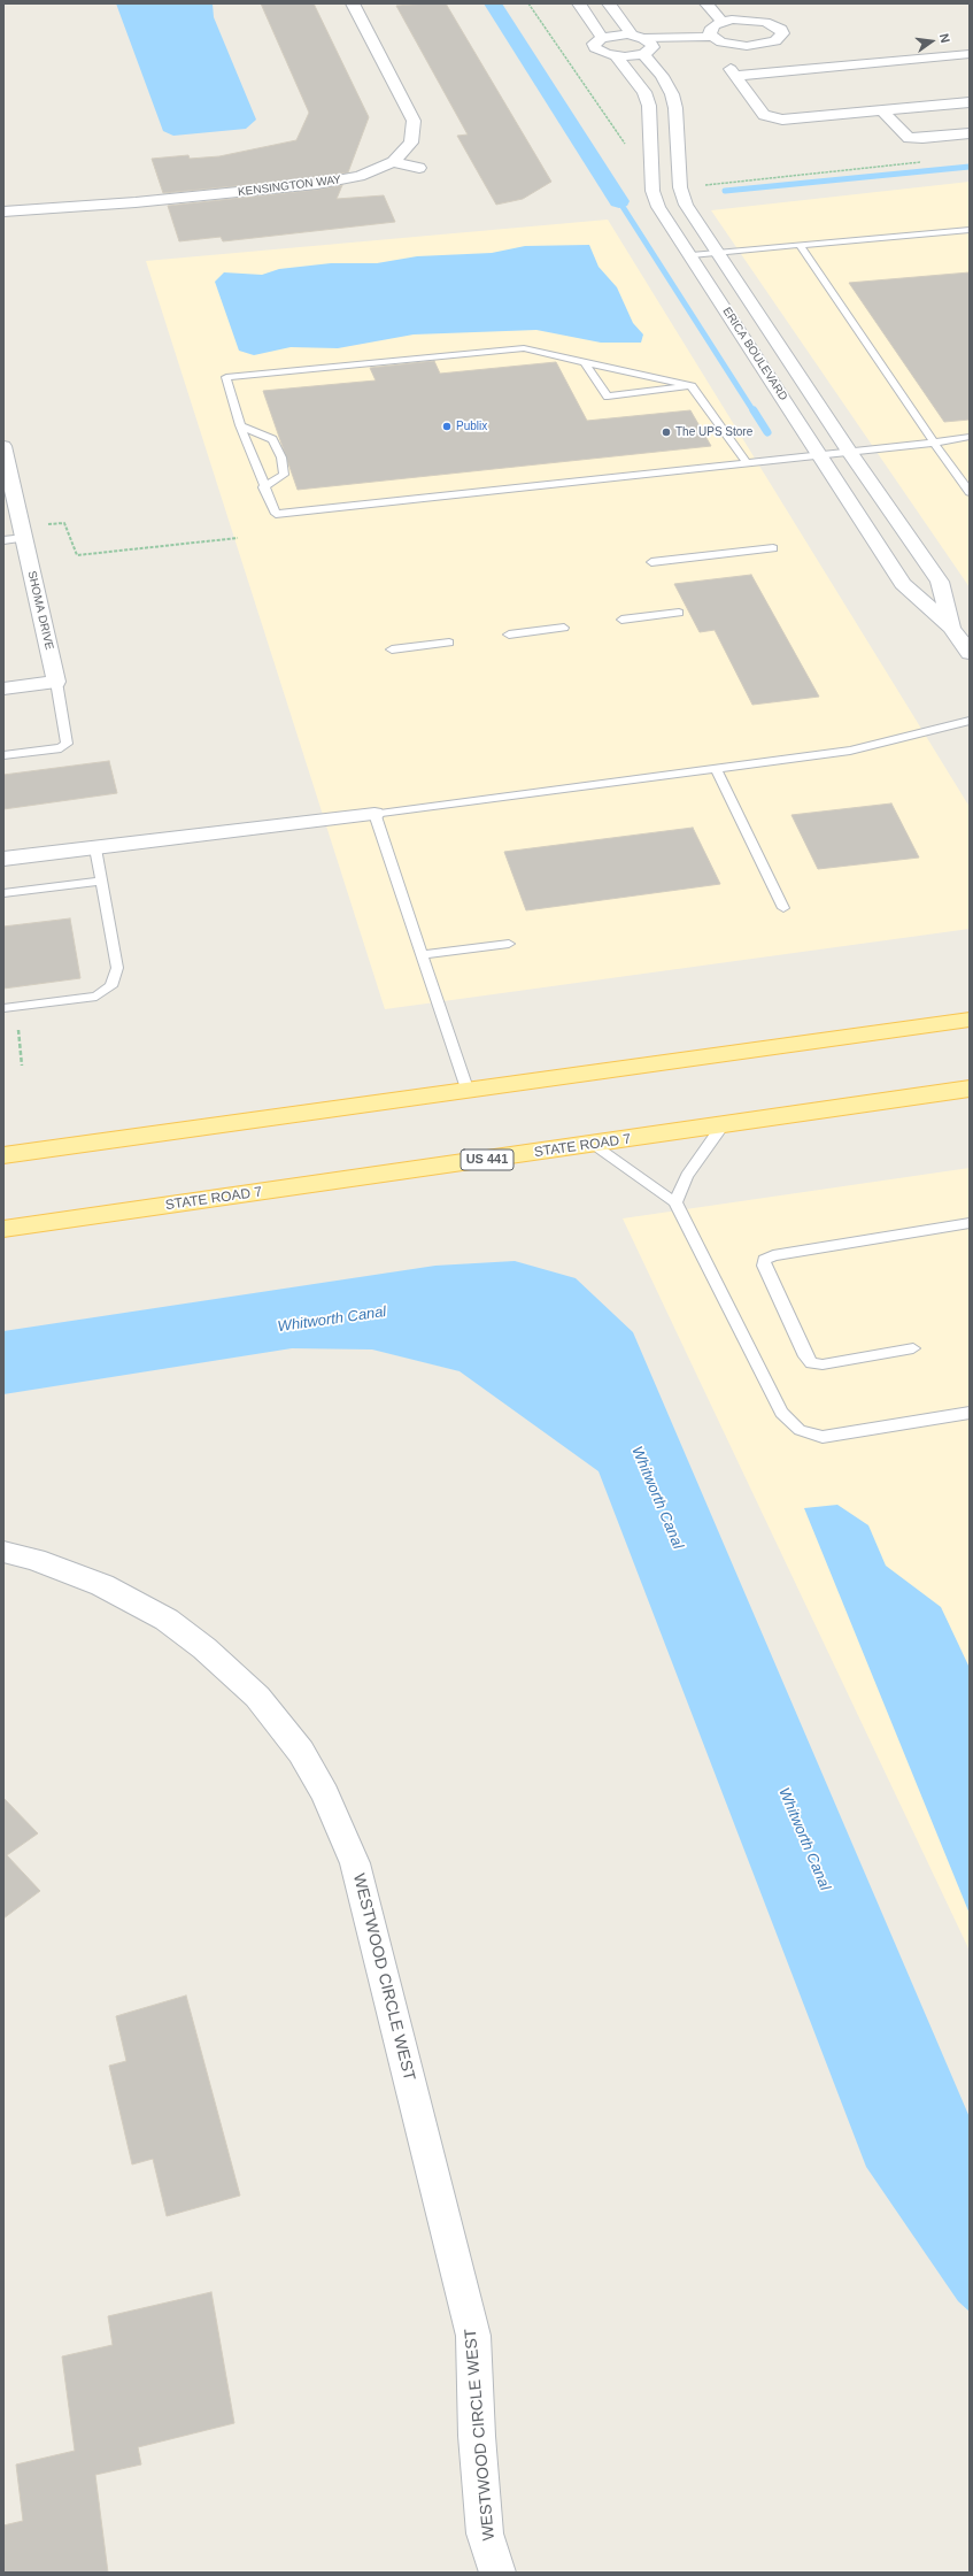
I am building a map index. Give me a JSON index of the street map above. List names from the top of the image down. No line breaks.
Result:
{"streets":{"main road":["STATE ROAD 7","US 441"],"street":["KENSINGTON WAY","ERICA BOULEVARD","SHOMA DRIVE","WESTWOOD CIRCLE WEST"]},"water":["Whitworth Canal"],"places":["Publix","The UPS Store"],"north":"right"}
